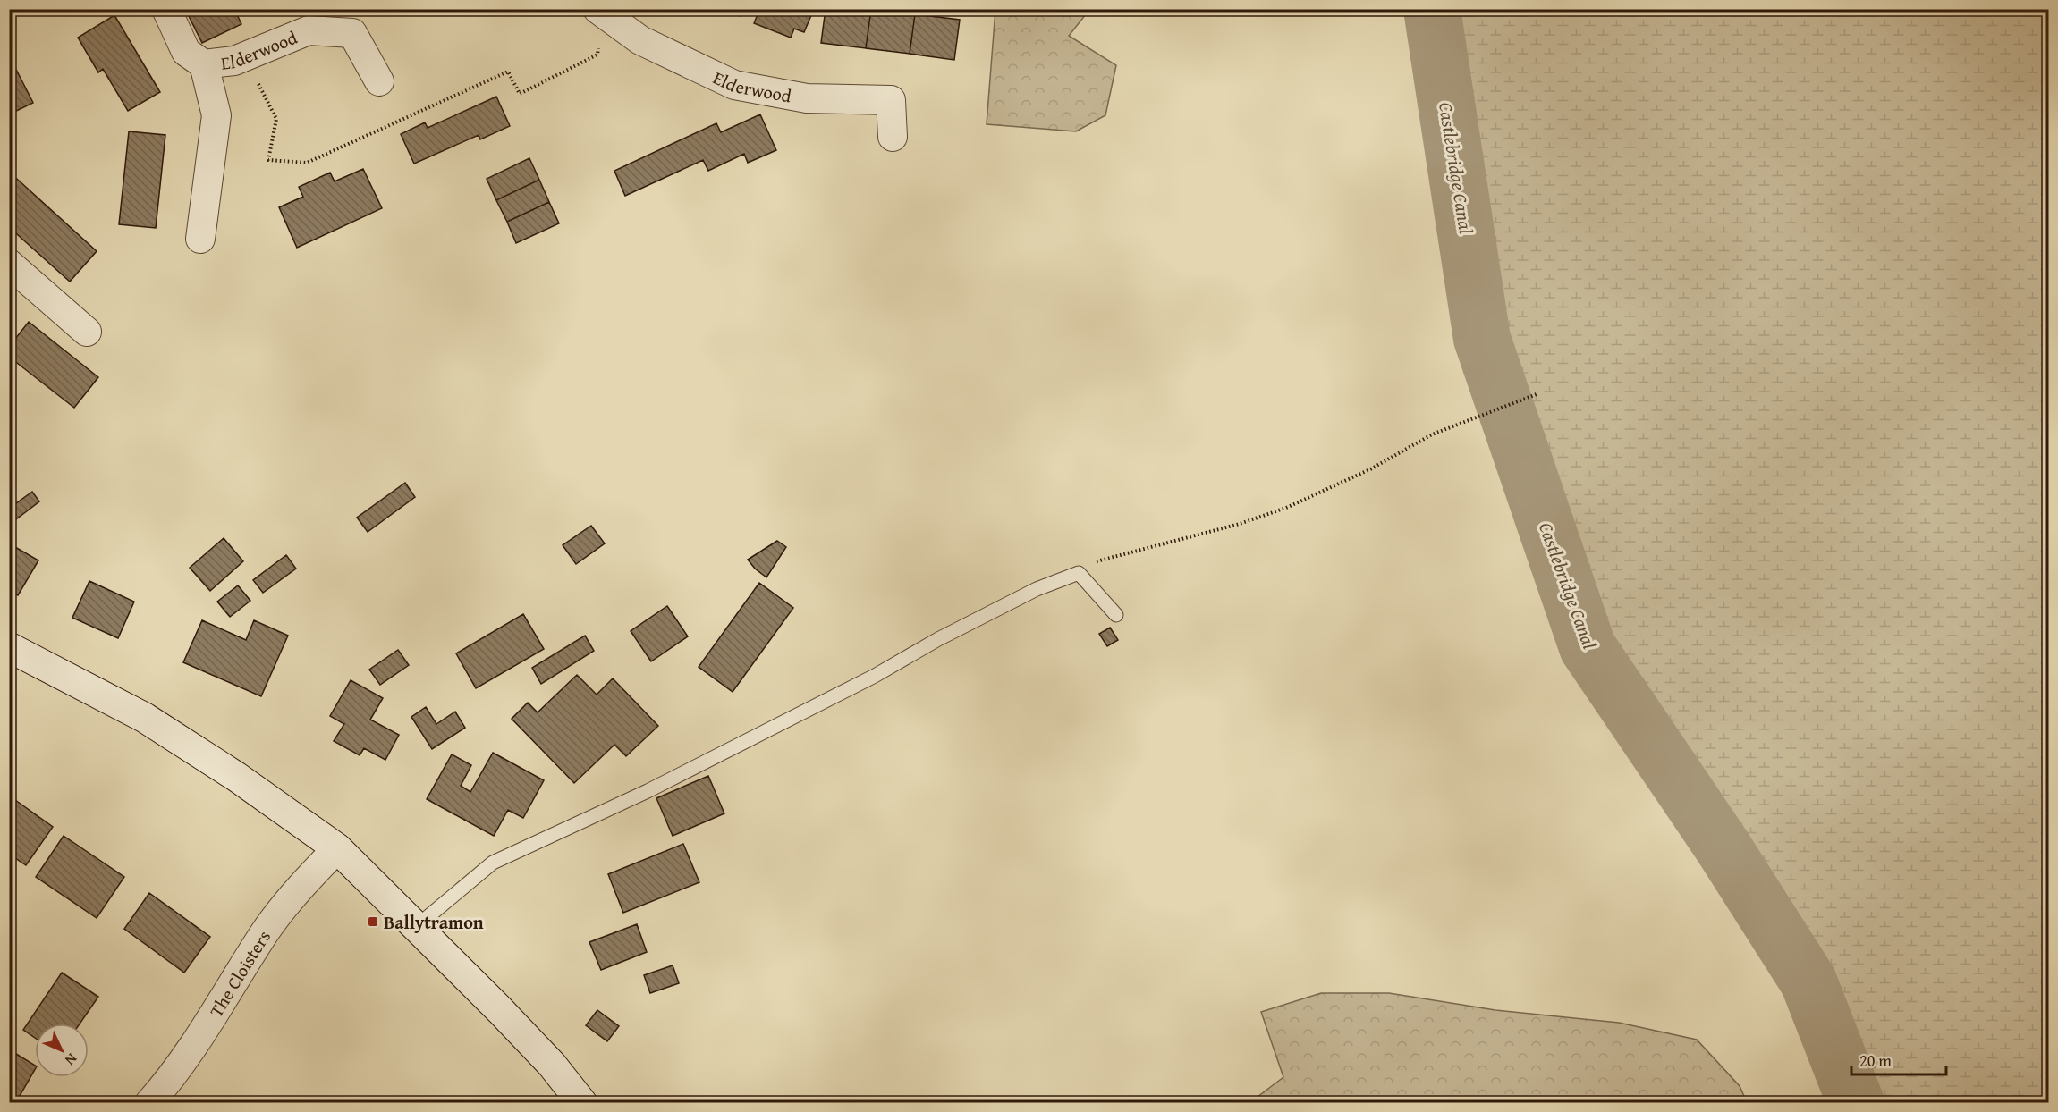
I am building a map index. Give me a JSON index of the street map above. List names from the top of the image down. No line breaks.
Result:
{"streets":{"street":["Elderwood","The Cloisters"]},"water":["Castlebridge Canal"],"places":{"transit":["Ballytramon"]},"scale_bar":"20 m","north":"bottom right"}
